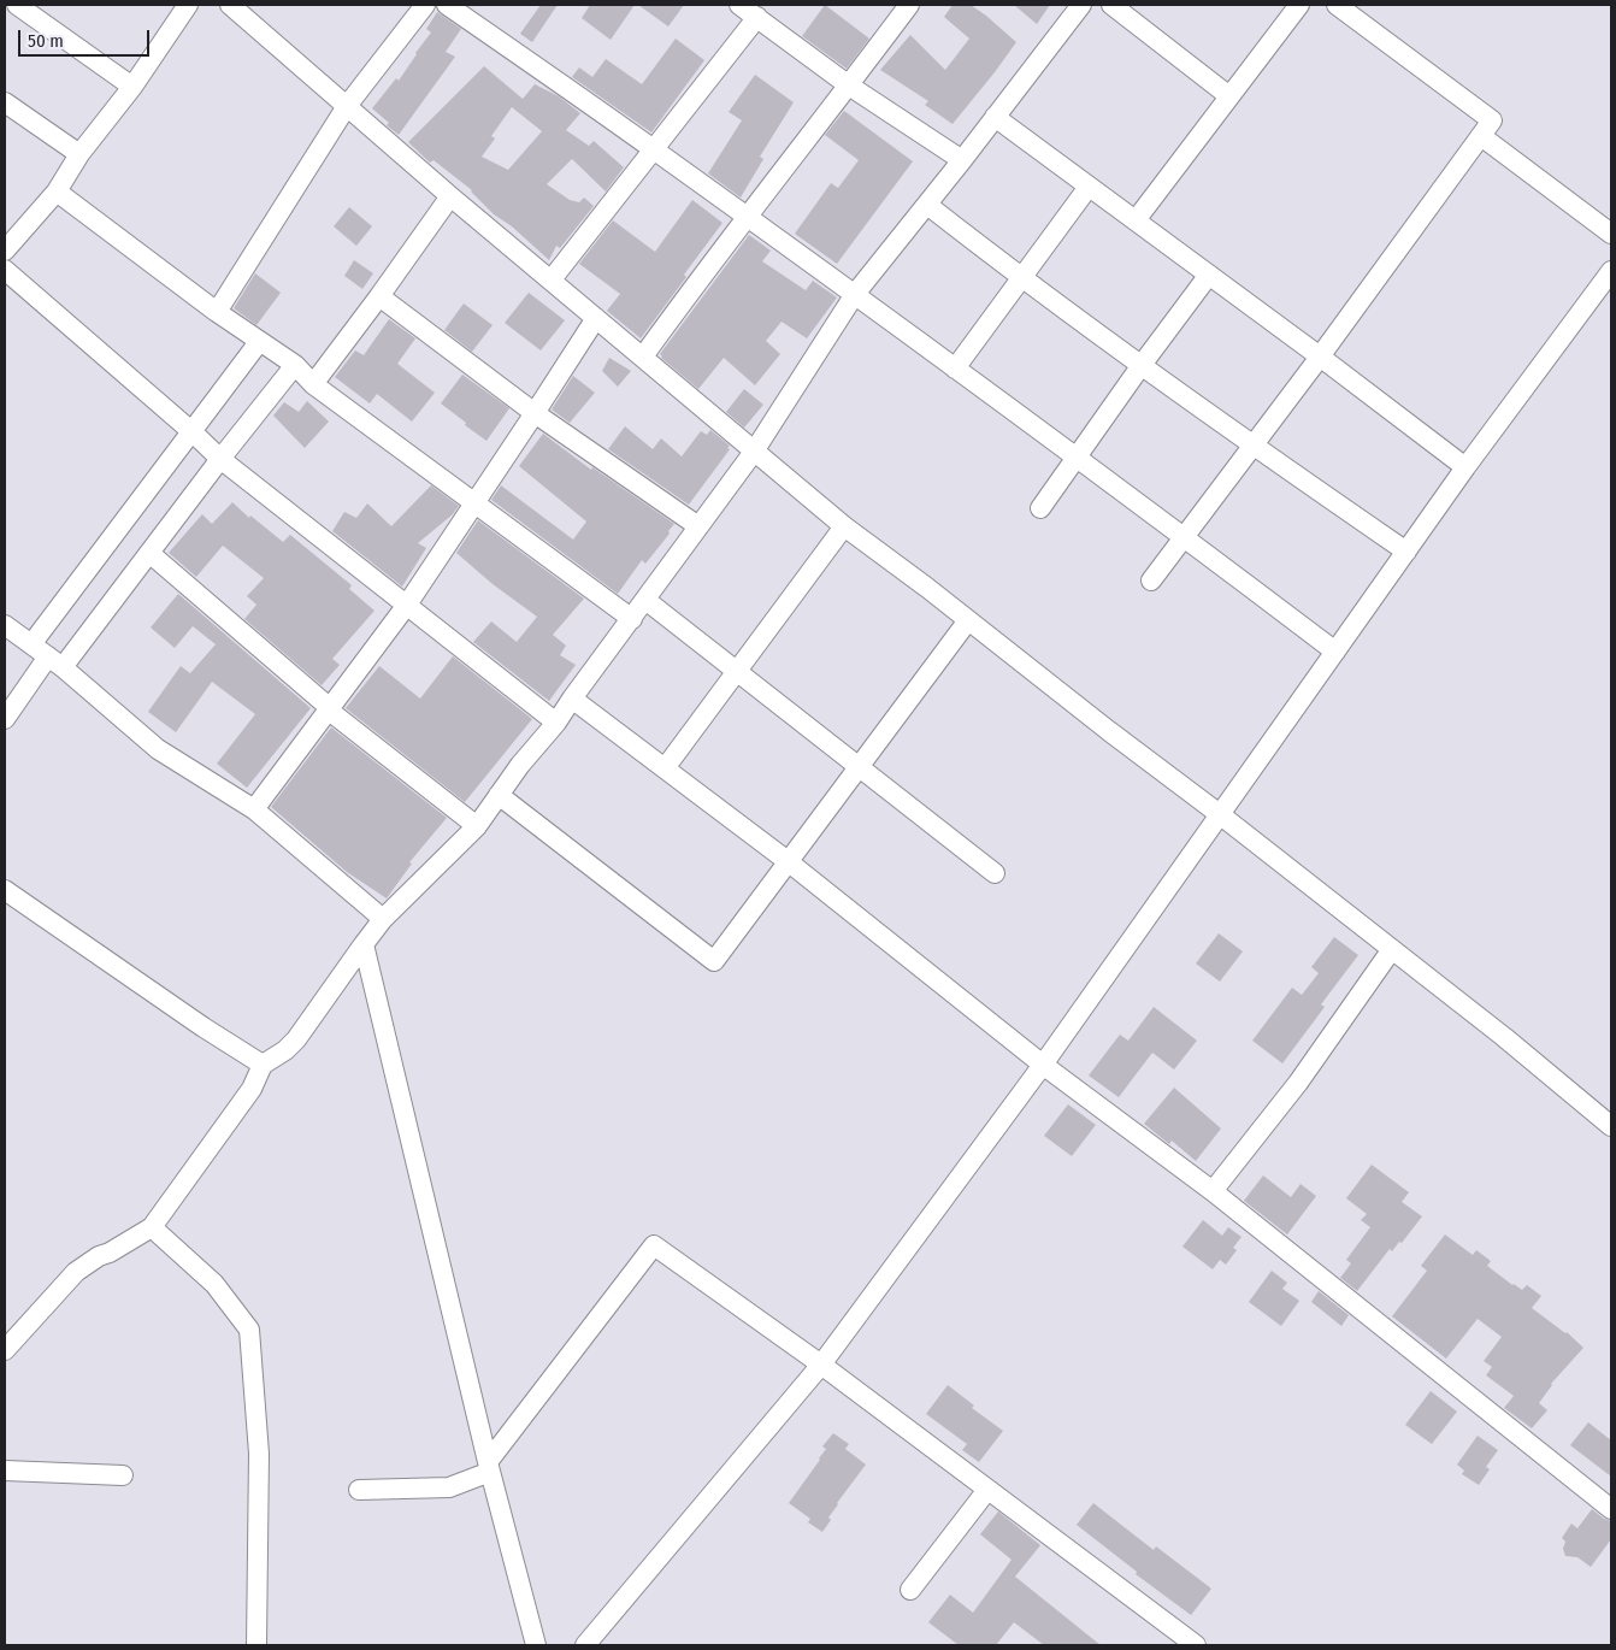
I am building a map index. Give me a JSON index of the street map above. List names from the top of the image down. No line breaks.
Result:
{"scale_bar":"50 m"}
